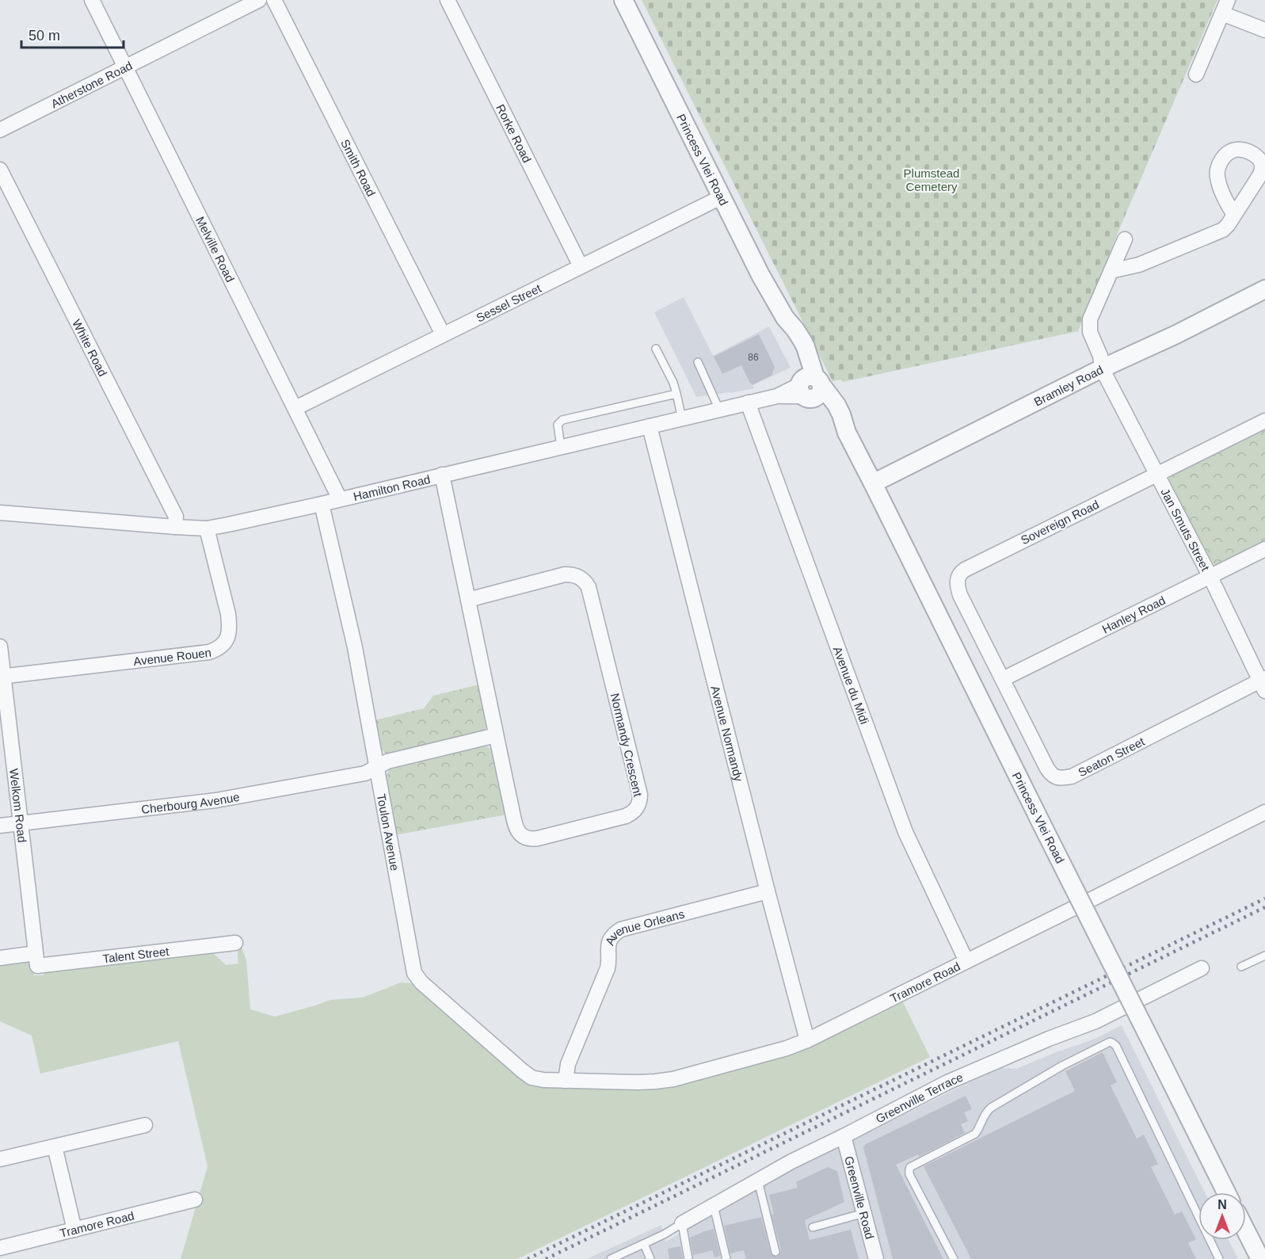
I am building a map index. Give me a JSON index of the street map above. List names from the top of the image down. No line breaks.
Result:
{"streets":{"street":["Atherstone Road","Rorke Road","Princess Vlei Road","Smith Road","Melville Road","Sessel Street","White Road","Bramley Road","Hamilton Road","Sovereign Road","Jan Smuts Street","Hanley Road","Avenue Rouen","Avenue du Midi","Avenue Normandy","Normandy Crescent","Seaton Street","Cherbourg Avenue","Welkom Road","Toulon Avenue","Avenue Orleans","Talent Street","Tramore Road","Greenville Terrace","Greenville Road"]},"crossings":[["Atherstone Road","Melville Road"],["Rorke Road","Sessel Street"],["Princess Vlei Road","Sessel Street"],["Princess Vlei Road","Bramley Road"],["Princess Vlei Road","Hamilton Road"],["Smith Road","Sessel Street"],["Melville Road","Sessel Street"],["Melville Road","Hamilton Road"],["White Road","Hamilton Road"],["Bramley Road","Jan Smuts Street"],["Hamilton Road","Avenue Rouen"],["Hamilton Road","Avenue du Midi"],["Hamilton Road","Avenue Normandy"],["Hamilton Road","Normandy Crescent"],["Hamilton Road","Toulon Avenue"],["Sovereign Road","Jan Smuts Street"],["Sovereign Road","Hanley Road"],["Sovereign Road","Seaton Street"],["Jan Smuts Street","Hanley Road"],["Jan Smuts Street","Seaton Street"],["Hanley Road","Seaton Street"],["Avenue Rouen","Welkom Road"],["Avenue du Midi","Tramore Road"],["Avenue Normandy","Avenue Orleans"],["Avenue Normandy","Tramore Road"],["Cherbourg Avenue","Welkom Road"],["Cherbourg Avenue","Toulon Avenue"],["Welkom Road","Talent Street"],["Toulon Avenue","Avenue Orleans"],["Toulon Avenue","Tramore Road"],["Avenue Orleans","Tramore Road"],["Greenville Terrace","Greenville Road"]],"parks":["Plumstead Cemetery"],"house_numbers":["86"],"scale_bar":"50 m","north":"top"}
